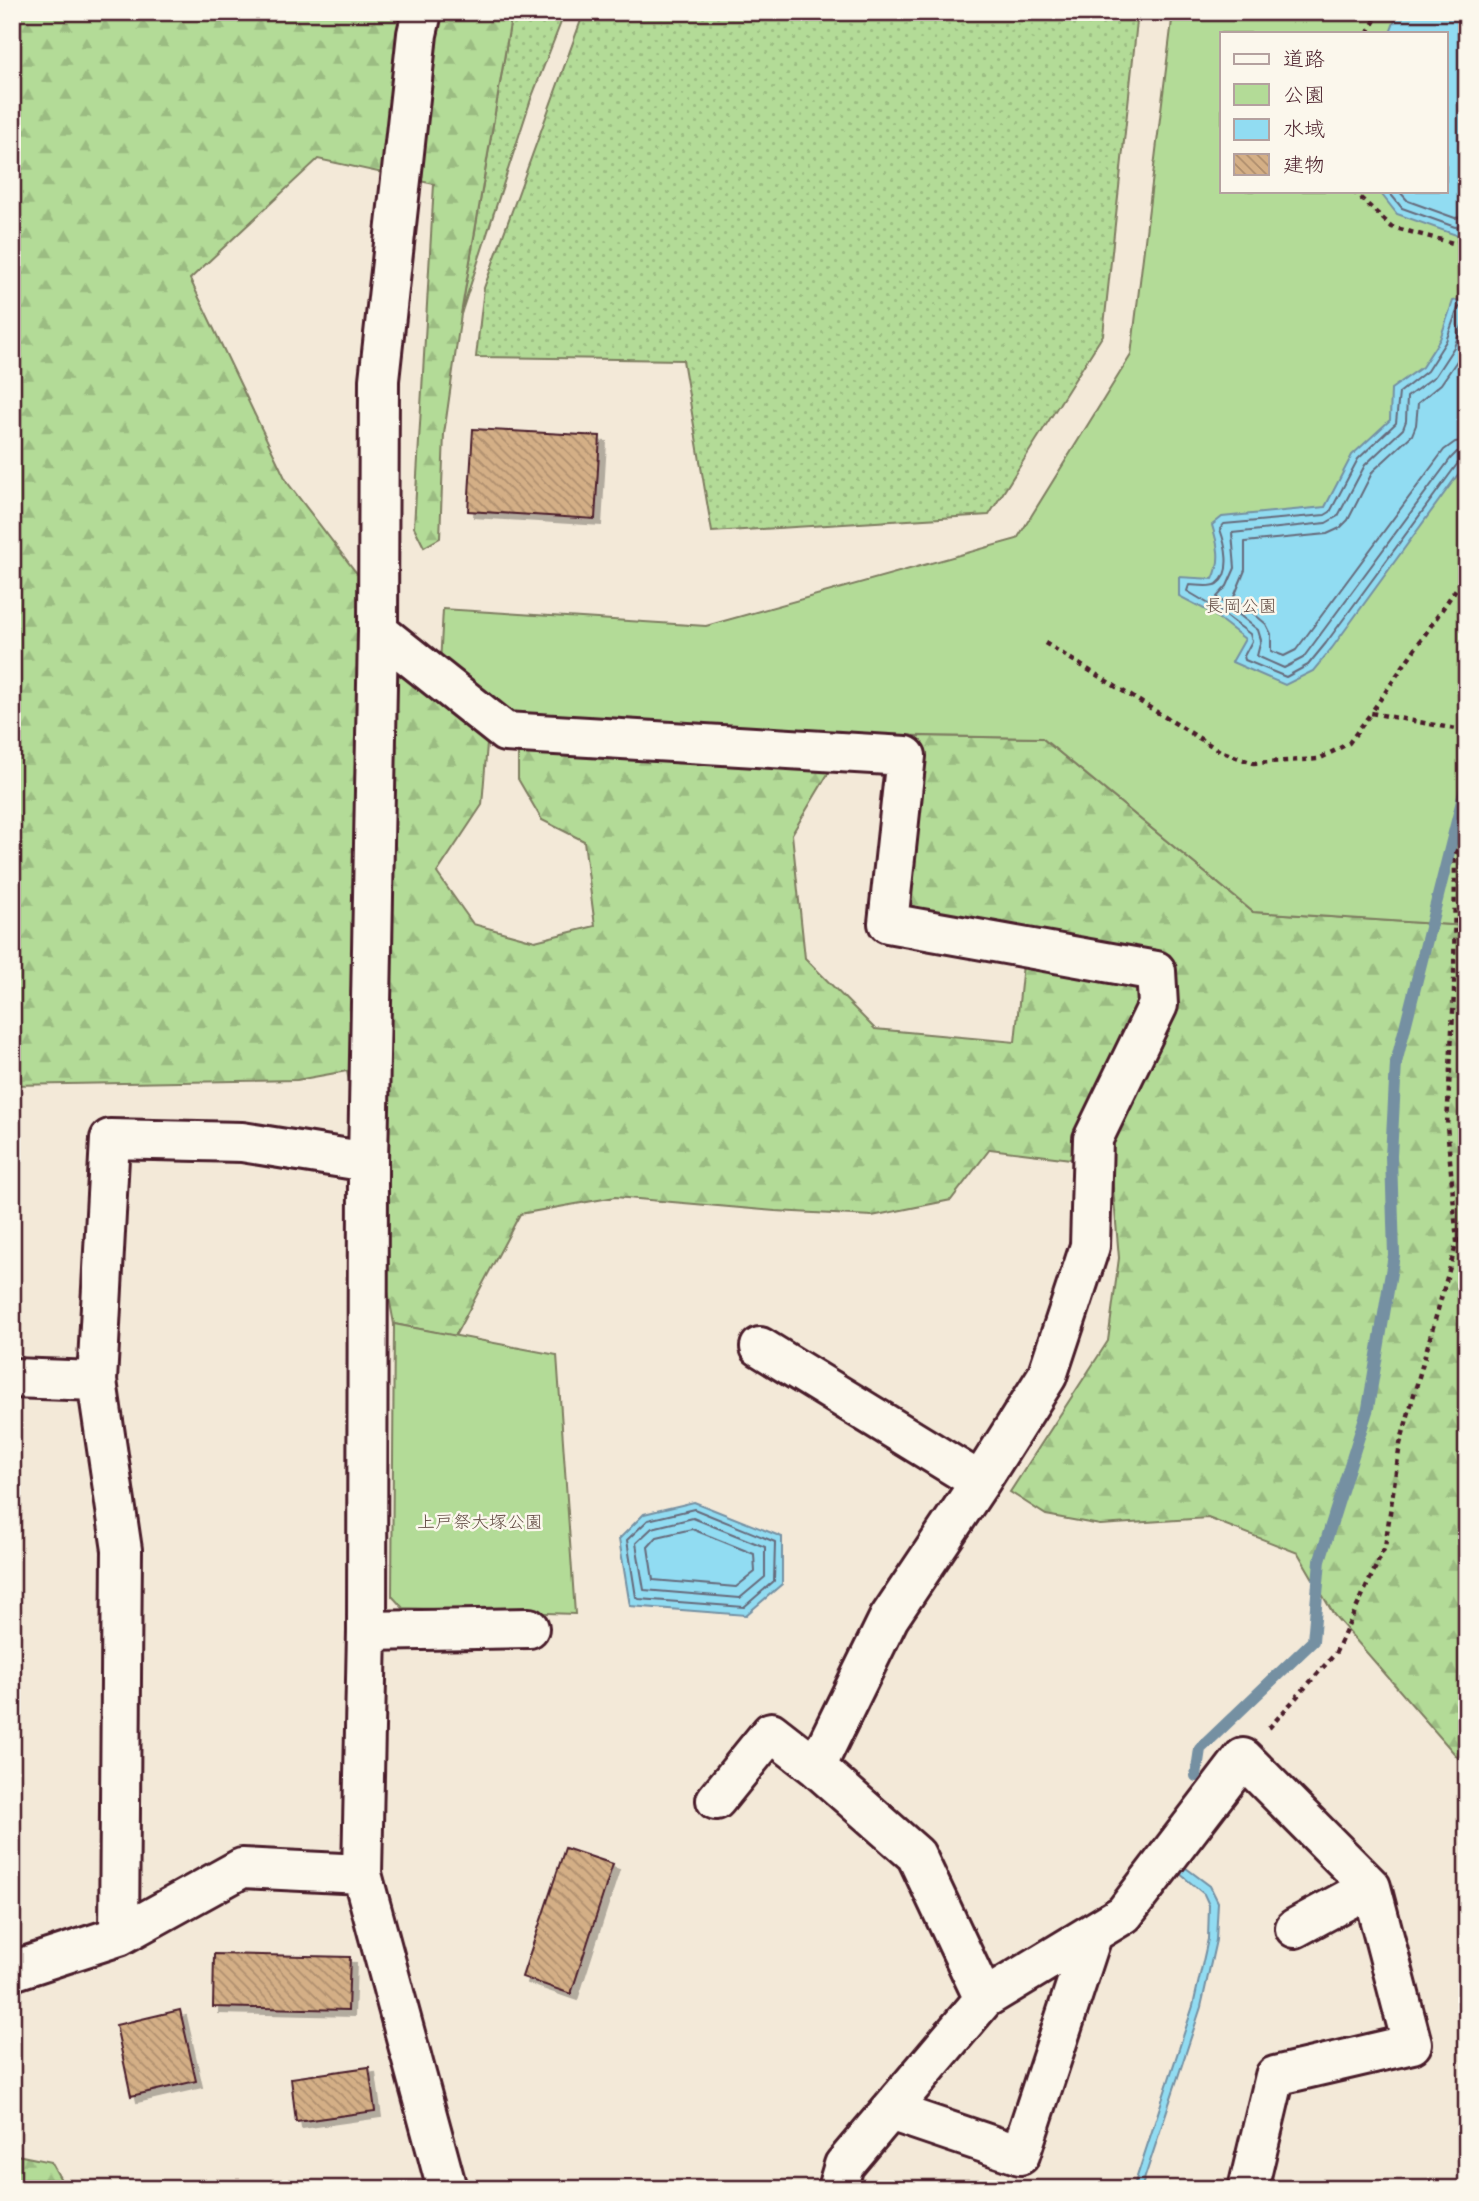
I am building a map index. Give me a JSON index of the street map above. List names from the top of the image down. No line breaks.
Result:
{"parks":["長岡公園","上戸祭大塚公園"],"legend":["道路","公園","水域","建物"]}
